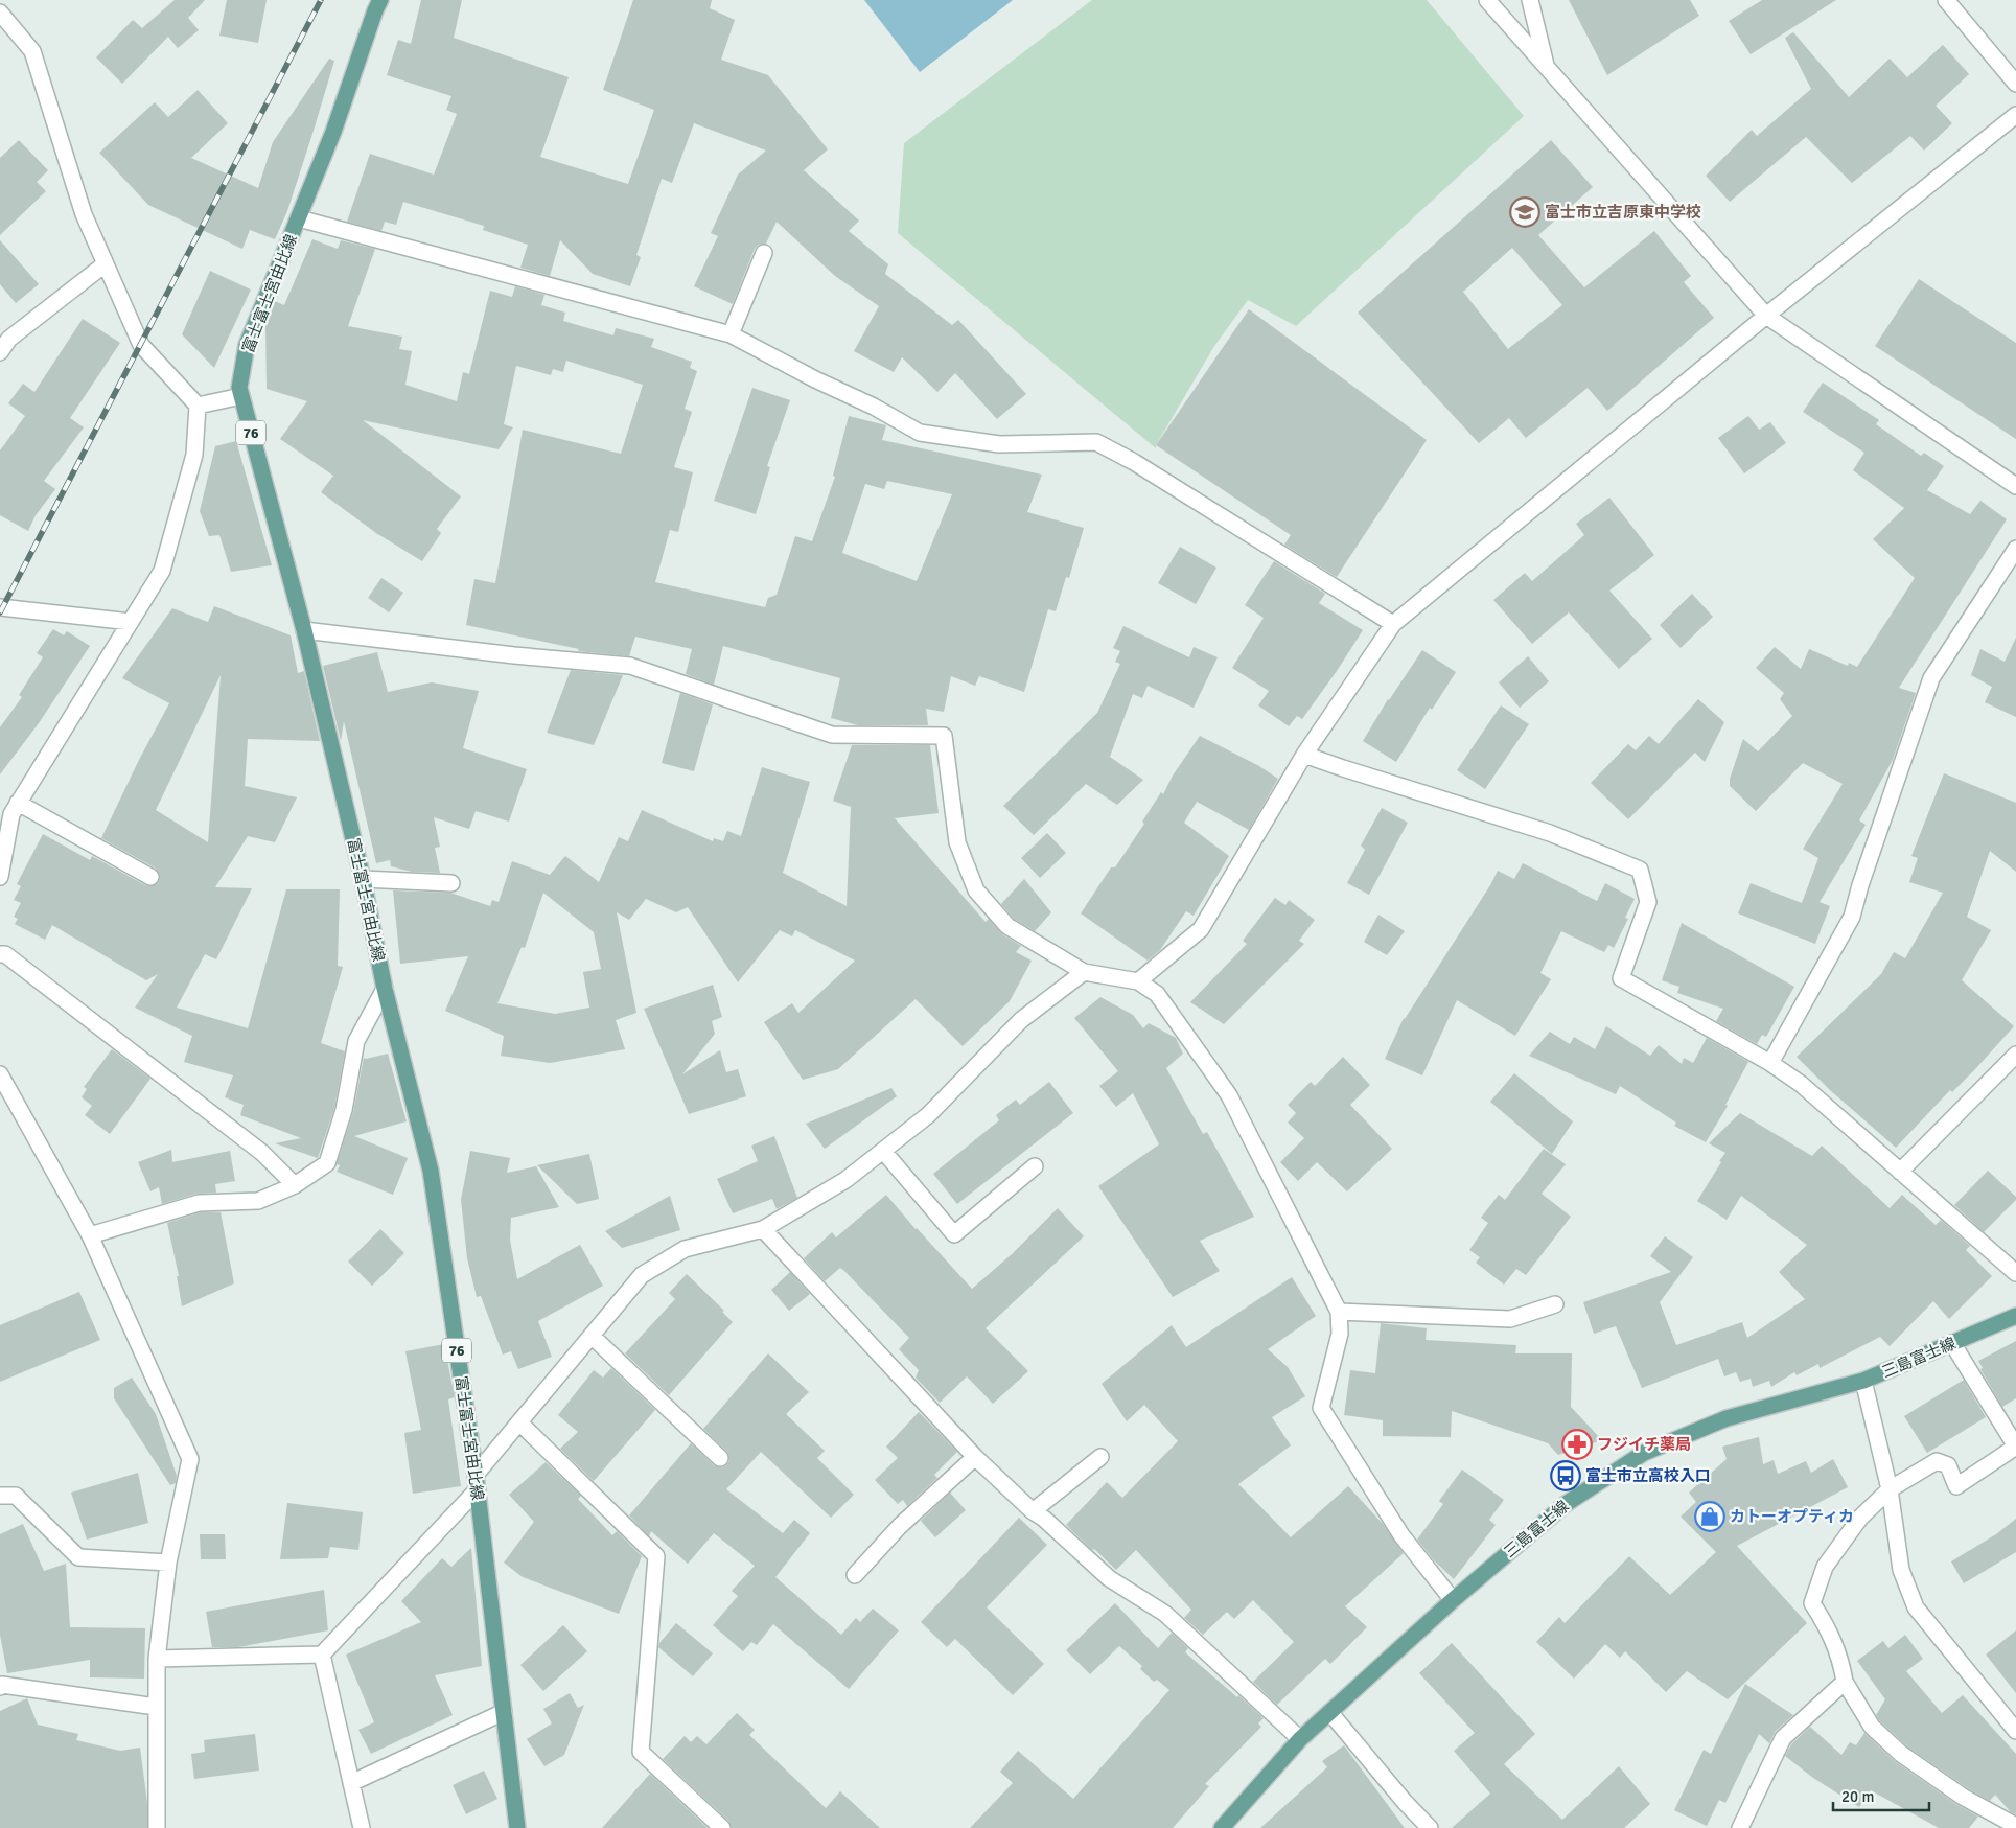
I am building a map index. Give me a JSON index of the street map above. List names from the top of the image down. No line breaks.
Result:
{"streets":{"main road":["富士富士宮由比線","76","三島富士線"]},"places":{"school or university":["富士市立吉原東中学校"],"pharmacy":["フジイチ薬局"],"bus stop":["富士市立高校入口"],"shop":["カトーオプティカ"]},"scale_bar":"20 m"}
